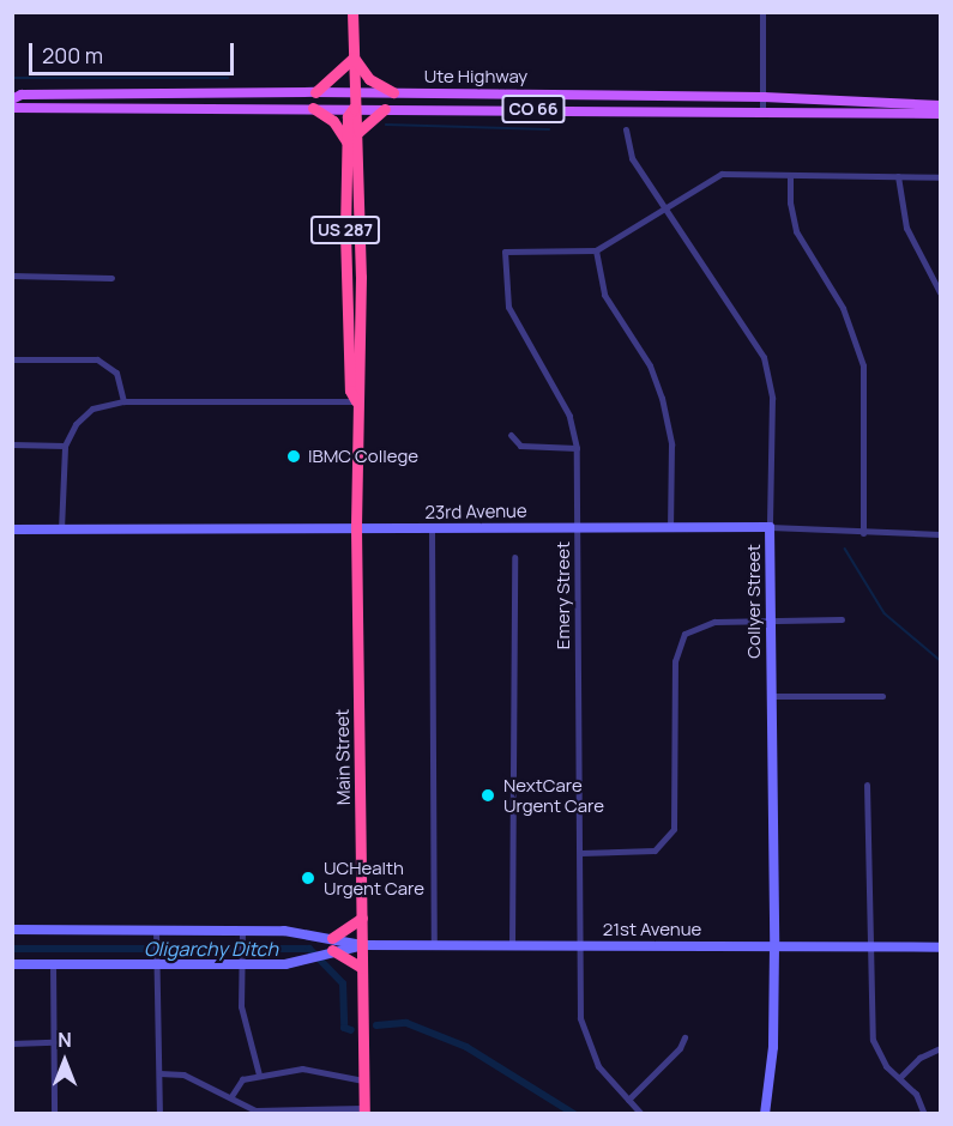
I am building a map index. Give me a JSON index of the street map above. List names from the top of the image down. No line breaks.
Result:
{"streets":{"highway":["US 287","Main Street"],"main road":["Ute Highway","CO 66"],"street":["23rd Avenue","Emery Street","Collyer Street","21st Avenue"]},"crossings":[["Ute Highway","Main Street"],["23rd Avenue","Emery Street"],["23rd Avenue","Collyer Street"],["23rd Avenue","Main Street"],["Emery Street","21st Avenue"],["Collyer Street","21st Avenue"],["Main Street","21st Avenue"]],"water":["Oligarchy Ditch"],"places":["IBMC College","NextCare Urgent Care","UCHealth Urgent Care"],"scale_bar":"200 m","north":"top"}
